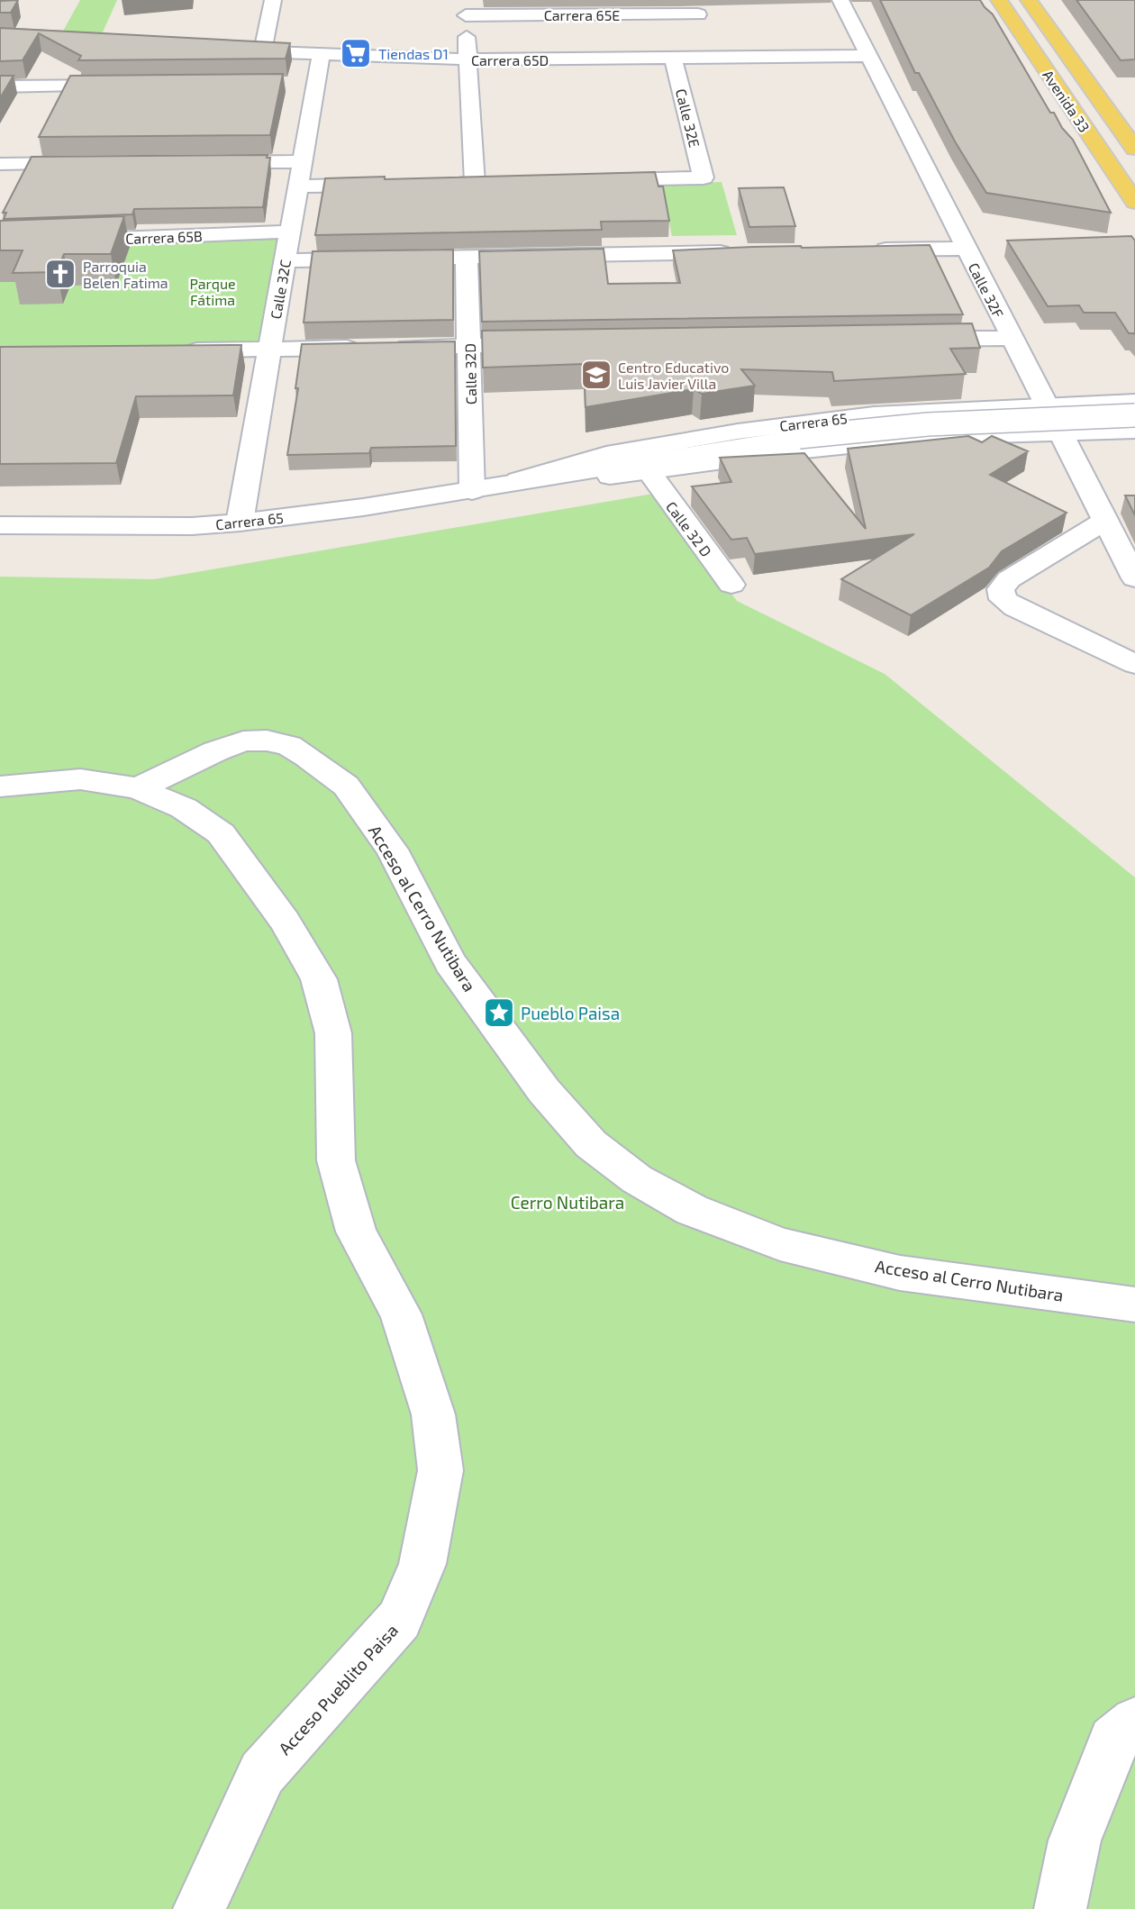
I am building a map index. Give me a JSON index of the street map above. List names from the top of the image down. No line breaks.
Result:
{"streets":{"main road":["Avenida 33"],"street":["Carrera 65E","Carrera 65D","Calle 32E","Carrera 65B","Calle 32C","Calle 32F","Calle 32D","Carrera 65","Calle 32 D","Acceso al Cerro Nutibara","Acceso Pueblito Paisa"]},"crossings":[["Carrera 65D","Calle 32E"],["Carrera 65D","Calle 32C"],["Carrera 65D","Calle 32F"],["Carrera 65B","Calle 32C"],["Calle 32C","Carrera 65"],["Calle 32F","Carrera 65"],["Calle 32D","Carrera 65"],["Carrera 65","Calle 32 D"],["Acceso al Cerro Nutibara","Acceso Pueblito Paisa"]],"parks":["Parque Fátima","Cerro Nutibara"],"places":{"supermarket":["Tiendas D1"],"church":["Parroquia Belen Fatima"],"school or university":["Centro Educativo Luis Javier Villa"],"place":["Pueblo Paisa"]}}
